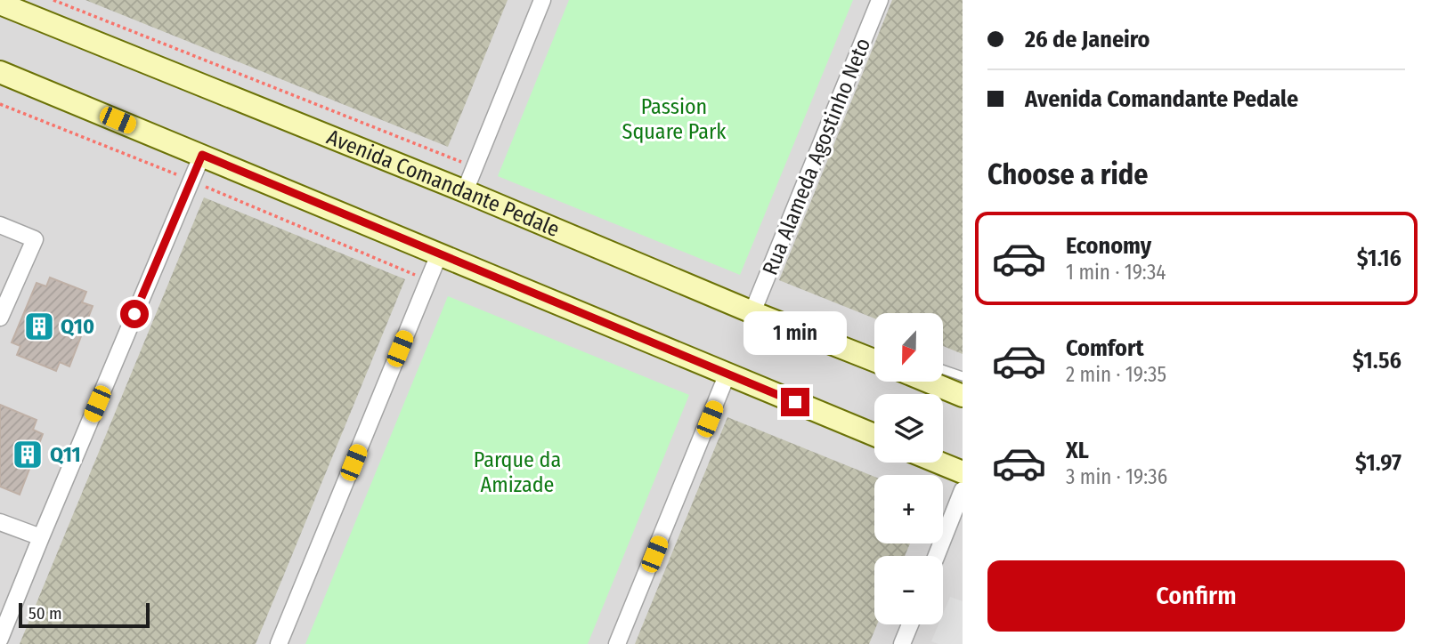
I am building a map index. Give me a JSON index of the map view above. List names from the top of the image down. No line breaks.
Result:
{"streets":{"street":["Rua Alameda Agostinho Neto","Avenida Comandante Pedale"]},"crossings":[["Rua Alameda Agostinho Neto","Avenida Comandante Pedale"]],"parks":["Passion Square Park","Parque da Amizade"],"places":{"building":["Q10","Q11"]},"scale_bar":"50 m","north":"bottom","page":{"banner":["26 de Janeiro","Avenida Comandante Pedale"],"heading":"Choose a ride","list":[{"name":"Economy","note":"1 min · 19:34","value":"$1.16"},{"name":"Comfort","note":"2 min · 19:35","value":"$1.56"},{"name":"XL","note":"3 min · 19:36","value":"$1.97"}],"bubble":"1 min","map_buttons":["+","−"],"buttons":"Confirm","scale":"50 m"}}
